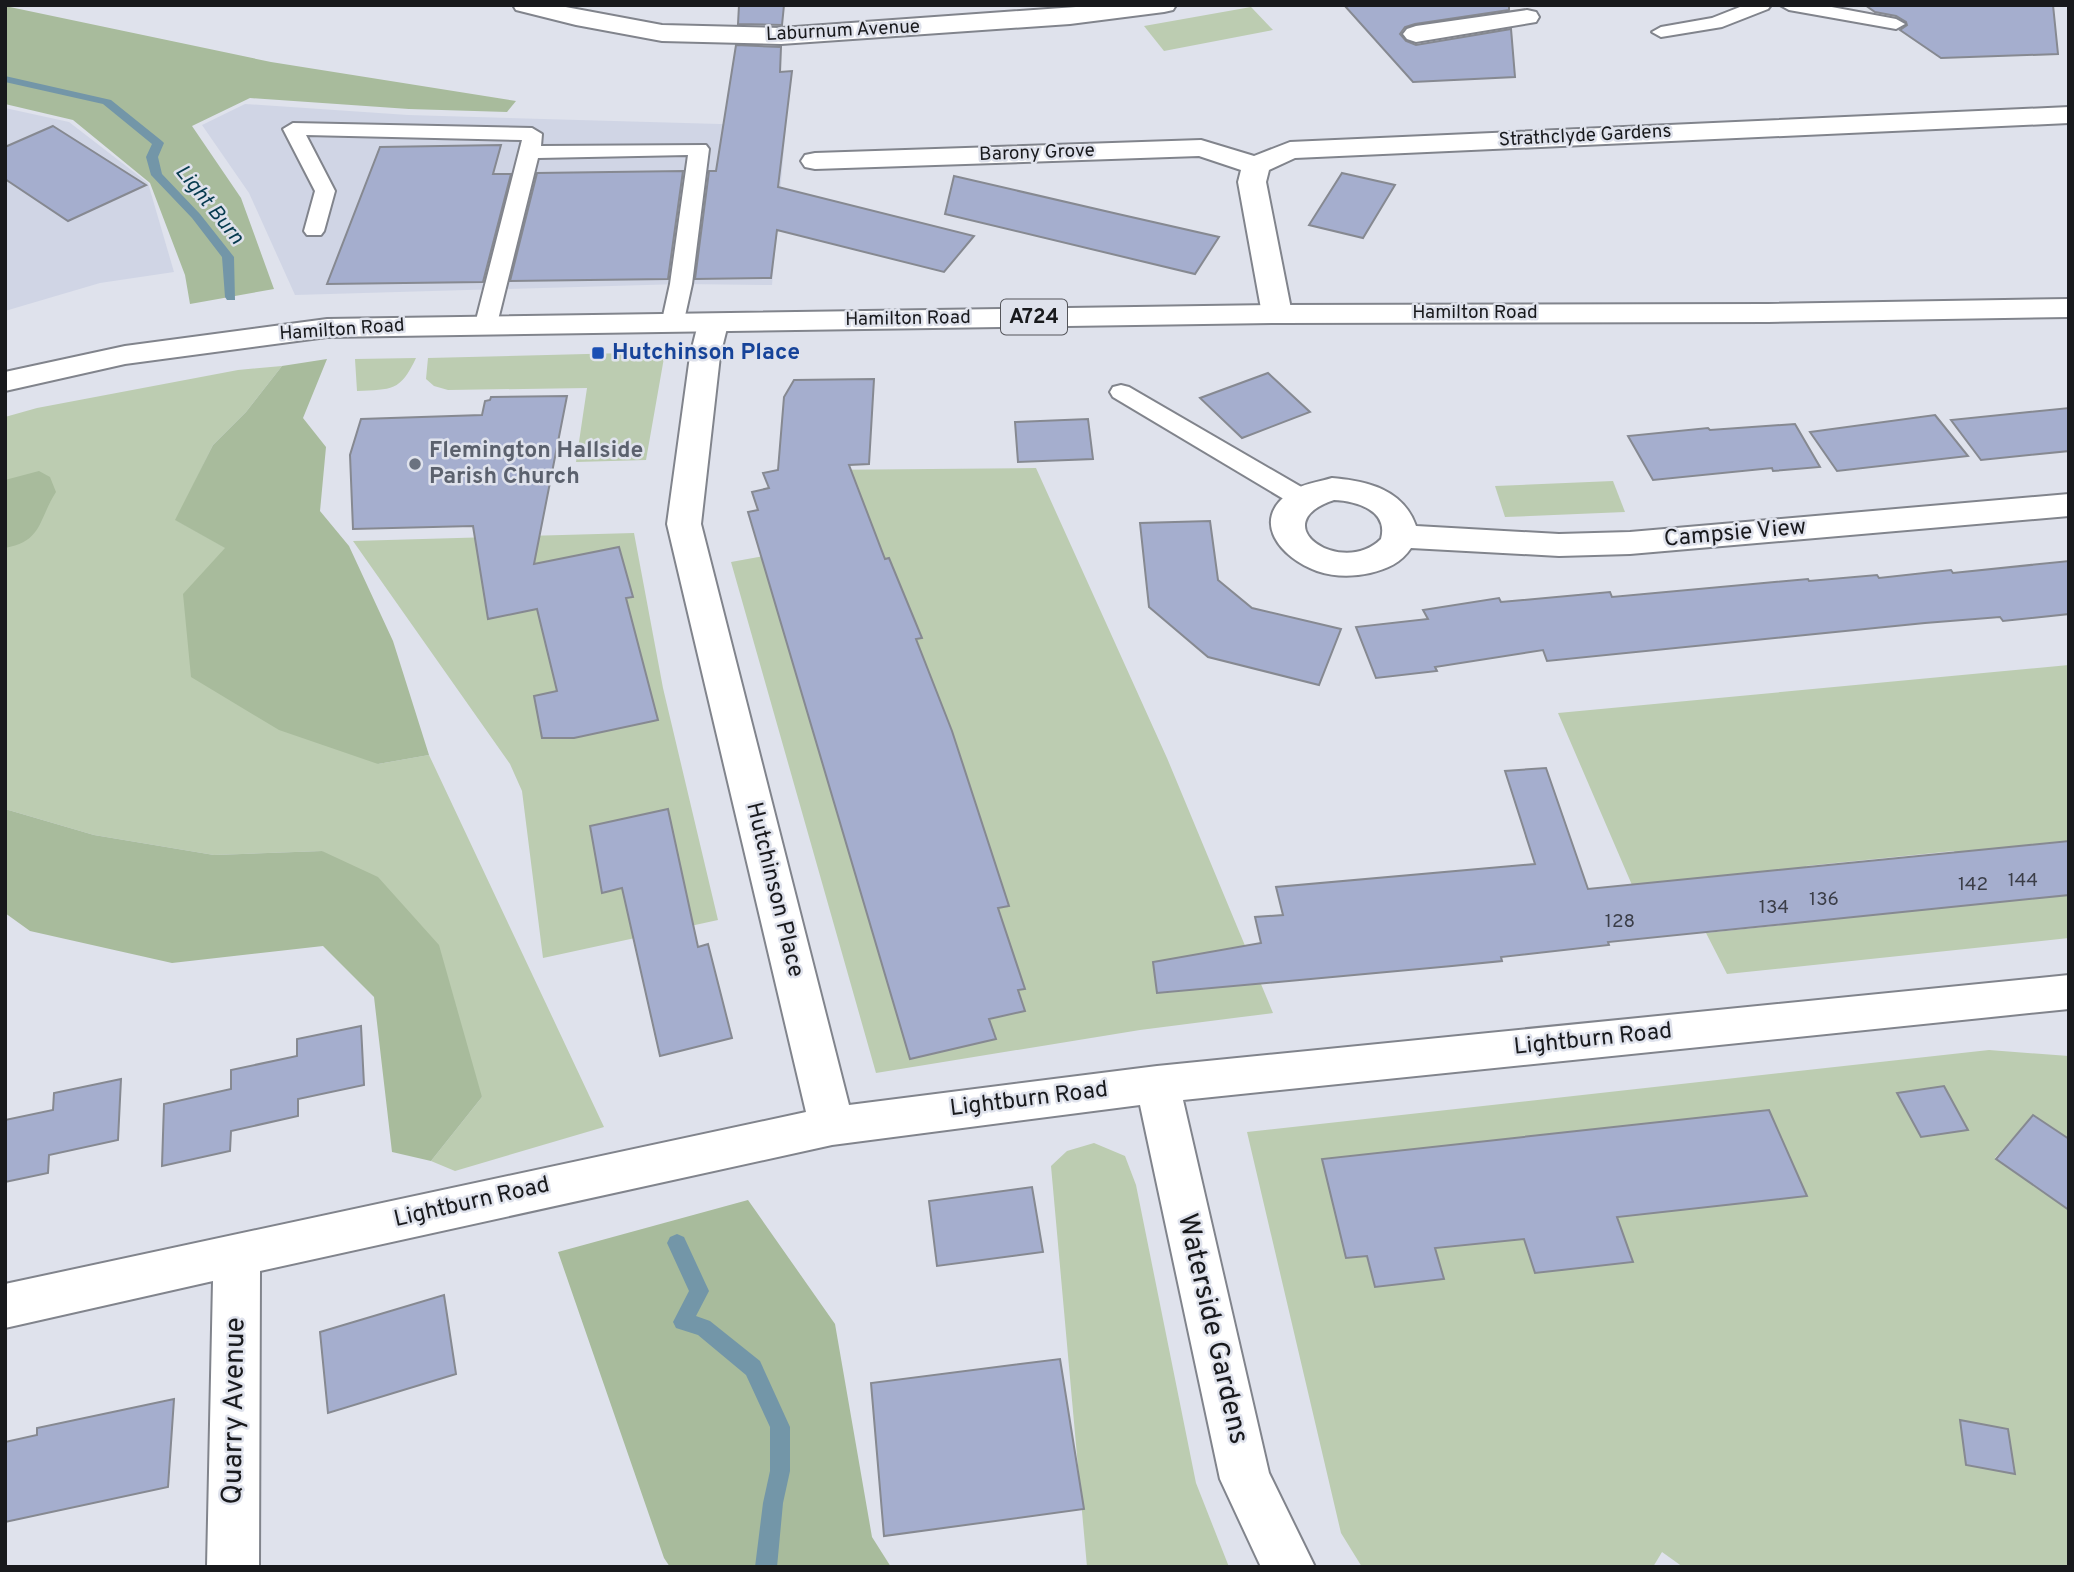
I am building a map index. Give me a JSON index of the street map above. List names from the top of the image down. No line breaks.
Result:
{"streets":{"street":["Laburnum Avenue","Strathclyde Gardens","Barony Grove","Hamilton Road","A724","Campsie View","Hutchinson Place","Lightburn Road","Waterside Gardens","Quarry Avenue"]},"crossings":[["Strathclyde Gardens","Barony Grove"],["Hamilton Road","Hutchinson Place"],["Hutchinson Place","Lightburn Road"],["Lightburn Road","Waterside Gardens"],["Lightburn Road","Quarry Avenue"]],"water":["Light Burn"],"places":{"transit":["Hutchinson Place"],"other":["Flemington Hallside Parish Church"]},"house_numbers":["144","142","136","134","128"]}
